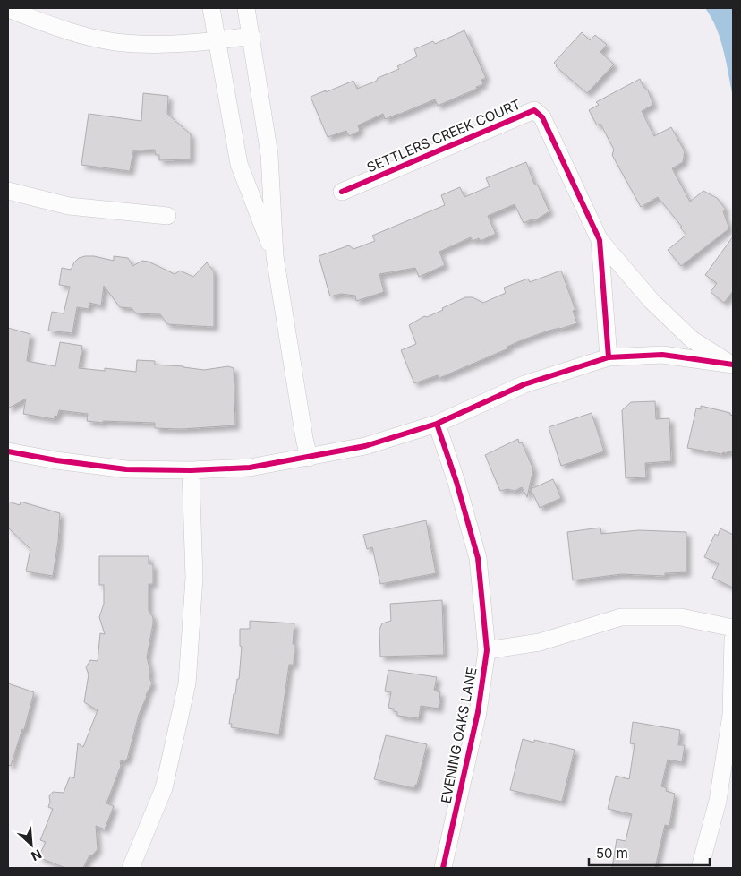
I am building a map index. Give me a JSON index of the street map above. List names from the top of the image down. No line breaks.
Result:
{"streets":{"street":["SETTLERS CREEK COURT","EVENING OAKS LANE"]},"scale_bar":"50 m","north":"bottom right"}
